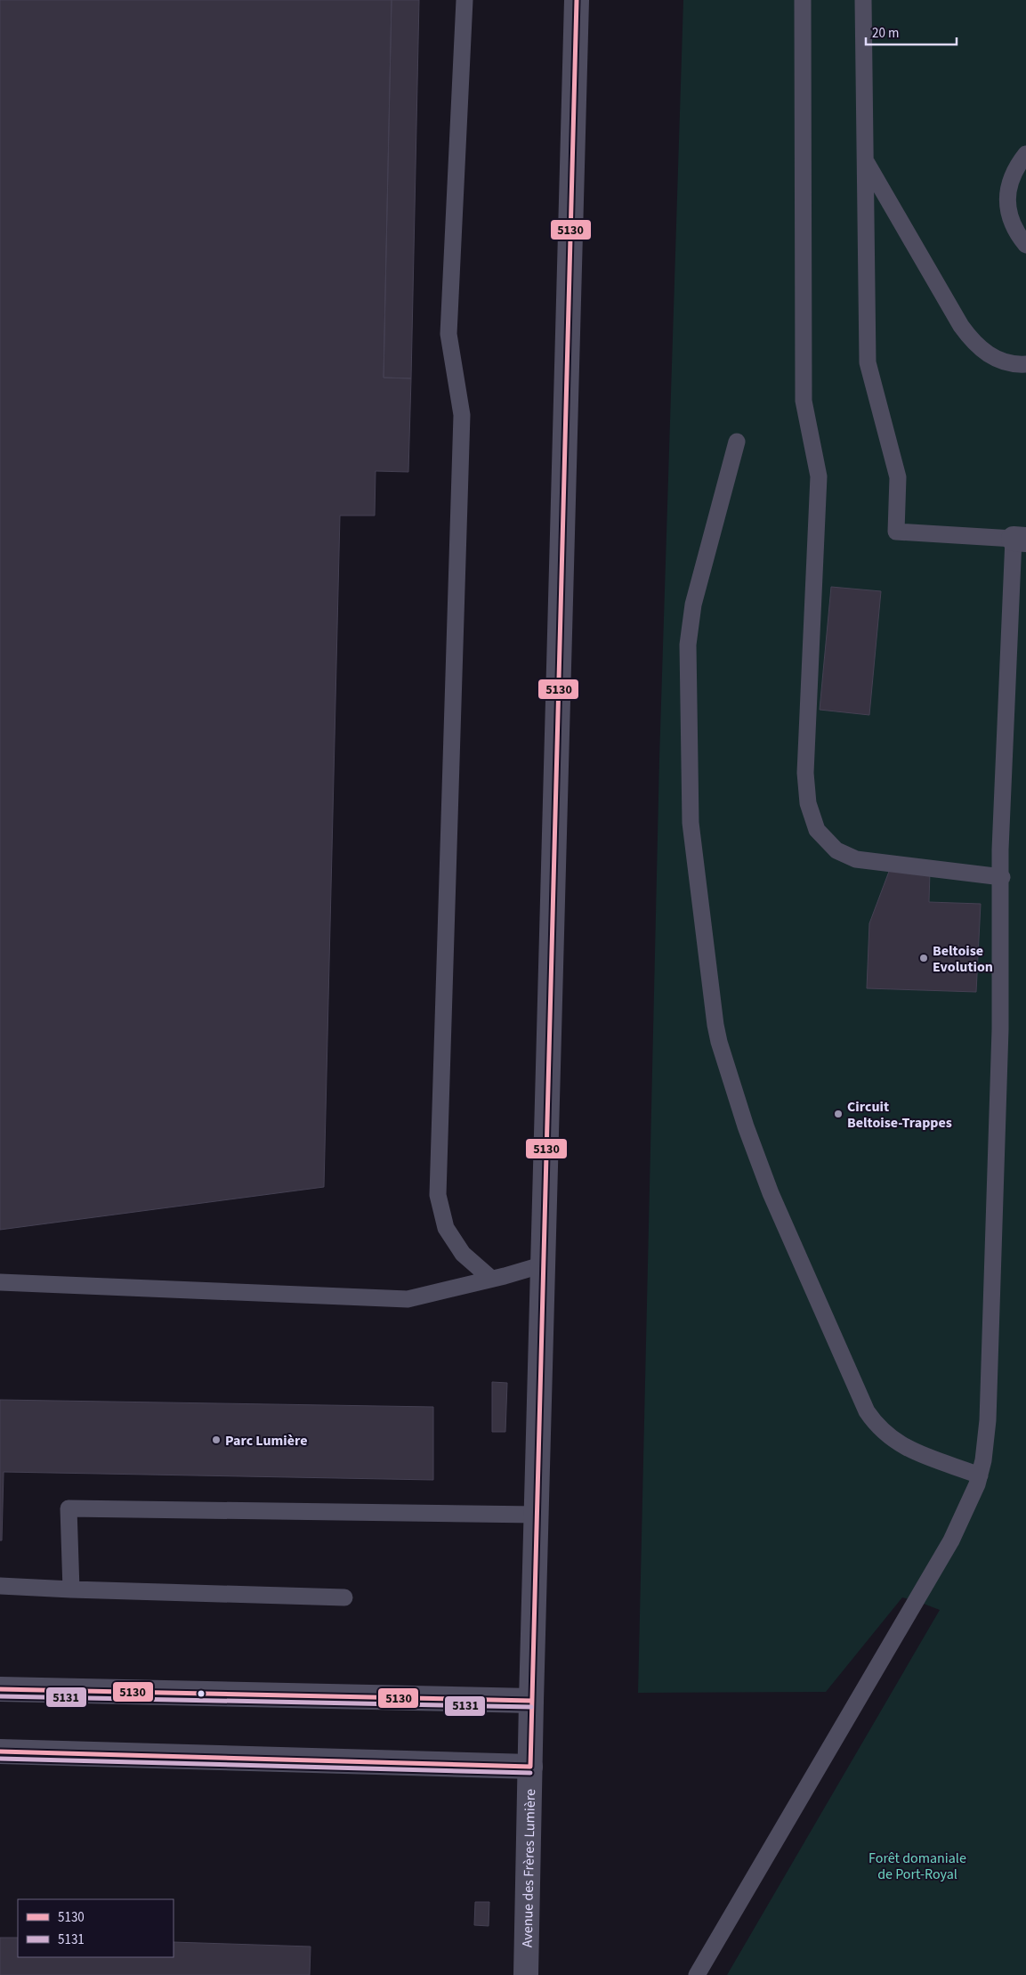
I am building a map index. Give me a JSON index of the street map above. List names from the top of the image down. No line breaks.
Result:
{"streets":{"street":["Avenue des Frères Lumière"]},"parks":["Forêt domaniale de Port-Royal"],"places":["Beltoise Evolution","Circuit Beltoise-Trappes","Parc Lumière"],"lines":["transit line 5130","transit line 5131"],"legend":["5130","5131"],"scale_bar":"20 m"}
